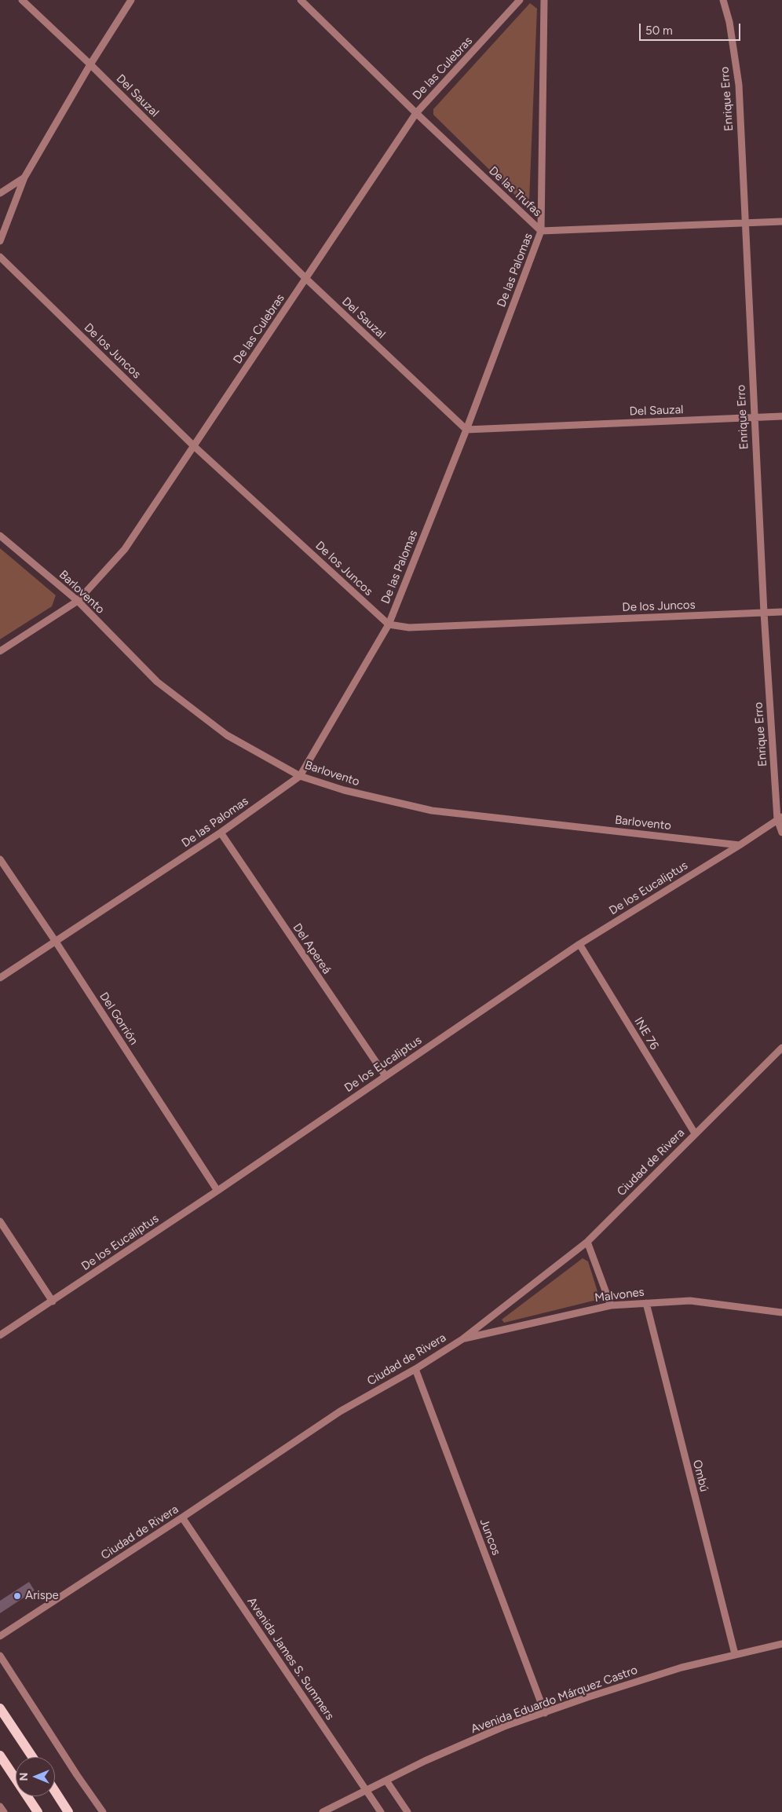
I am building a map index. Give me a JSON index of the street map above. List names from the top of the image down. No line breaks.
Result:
{"streets":{"street":["De las Culebras","Del Sauzal","Enrique Erro","De las Trufas","De las Palomas","De los Juncos","Barlovento","De los Eucaliptus","Del Apereá","Del Gorrión","INE 76","Ciudad de Rivera","Malvones","Ombú","Juncos","Avenida James S. Summers","Avenida Eduardo Márquez Castro"]},"crossings":[["De las Culebras","Del Sauzal"],["De las Culebras","De las Trufas"],["De las Culebras","De los Juncos"],["De las Culebras","Barlovento"],["Del Sauzal","Enrique Erro"],["Del Sauzal","De las Palomas"],["Enrique Erro","De las Trufas"],["Enrique Erro","De los Juncos"],["Enrique Erro","De los Eucaliptus"],["De las Trufas","De las Palomas"],["De las Palomas","De los Juncos"],["De las Palomas","Barlovento"],["De las Palomas","Del Apereá"],["De las Palomas","Del Gorrión"],["Barlovento","De los Eucaliptus"],["De los Eucaliptus","Del Apereá"],["De los Eucaliptus","Del Gorrión"],["De los Eucaliptus","INE 76"],["INE 76","Ciudad de Rivera"],["Ciudad de Rivera","Malvones"],["Ciudad de Rivera","Juncos"],["Ciudad de Rivera","Avenida James S. Summers"],["Malvones","Ombú"],["Ombú","Avenida Eduardo Márquez Castro"],["Juncos","Avenida Eduardo Márquez Castro"],["Avenida James S. Summers","Avenida Eduardo Márquez Castro"]],"places":["Arispe"],"scale_bar":"50 m","north":"left"}
